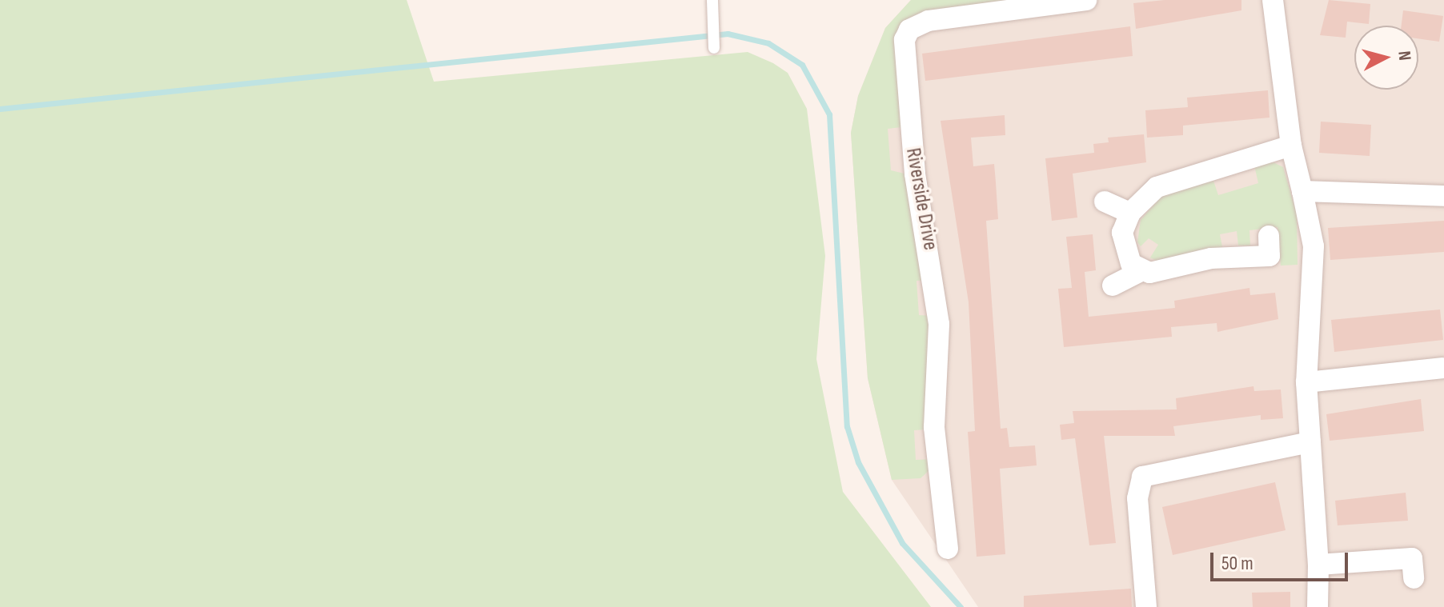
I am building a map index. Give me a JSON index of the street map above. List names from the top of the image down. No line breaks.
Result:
{"streets":{"street":["Riverside Drive"]},"scale_bar":"50 m","north":"right"}
